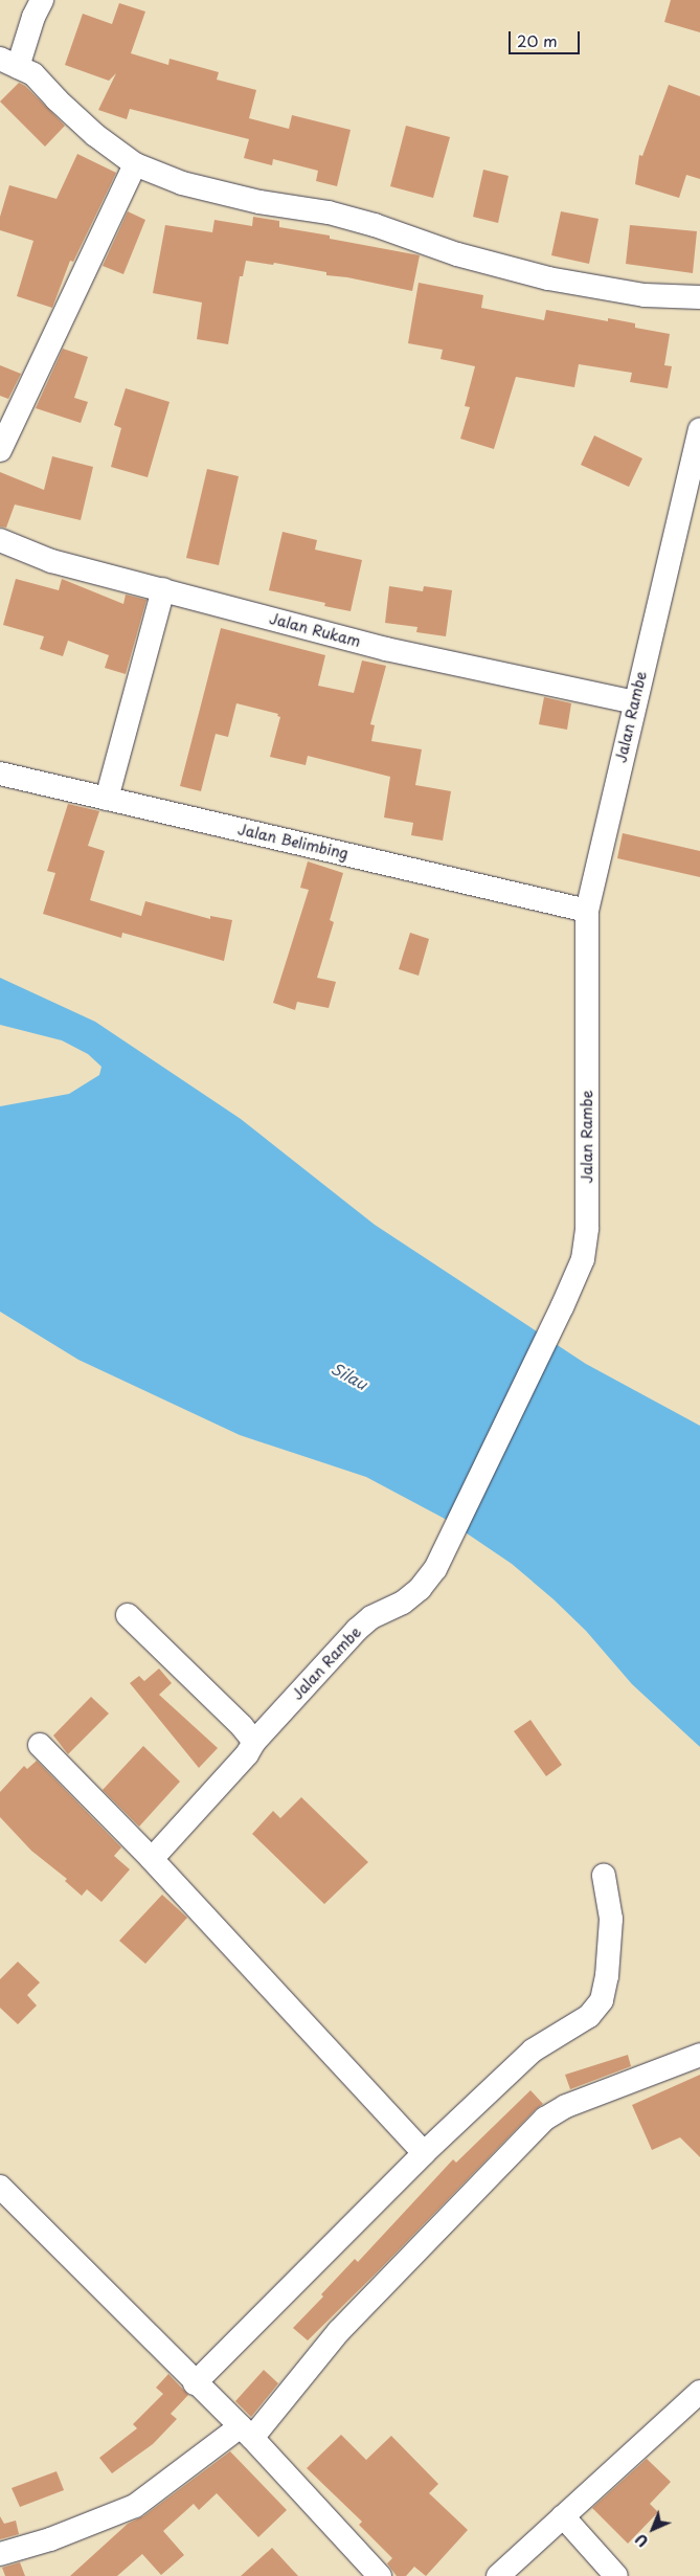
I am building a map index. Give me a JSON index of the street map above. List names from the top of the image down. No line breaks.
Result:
{"streets":{"street":["Jalan Rukam","Jalan Rambe","Jalan Belimbing"]},"crossings":[["Jalan Rukam","Jalan Rambe"],["Jalan Rambe","Jalan Belimbing"]],"water":["Silau"],"scale_bar":"20 m","north":"bottom left"}
